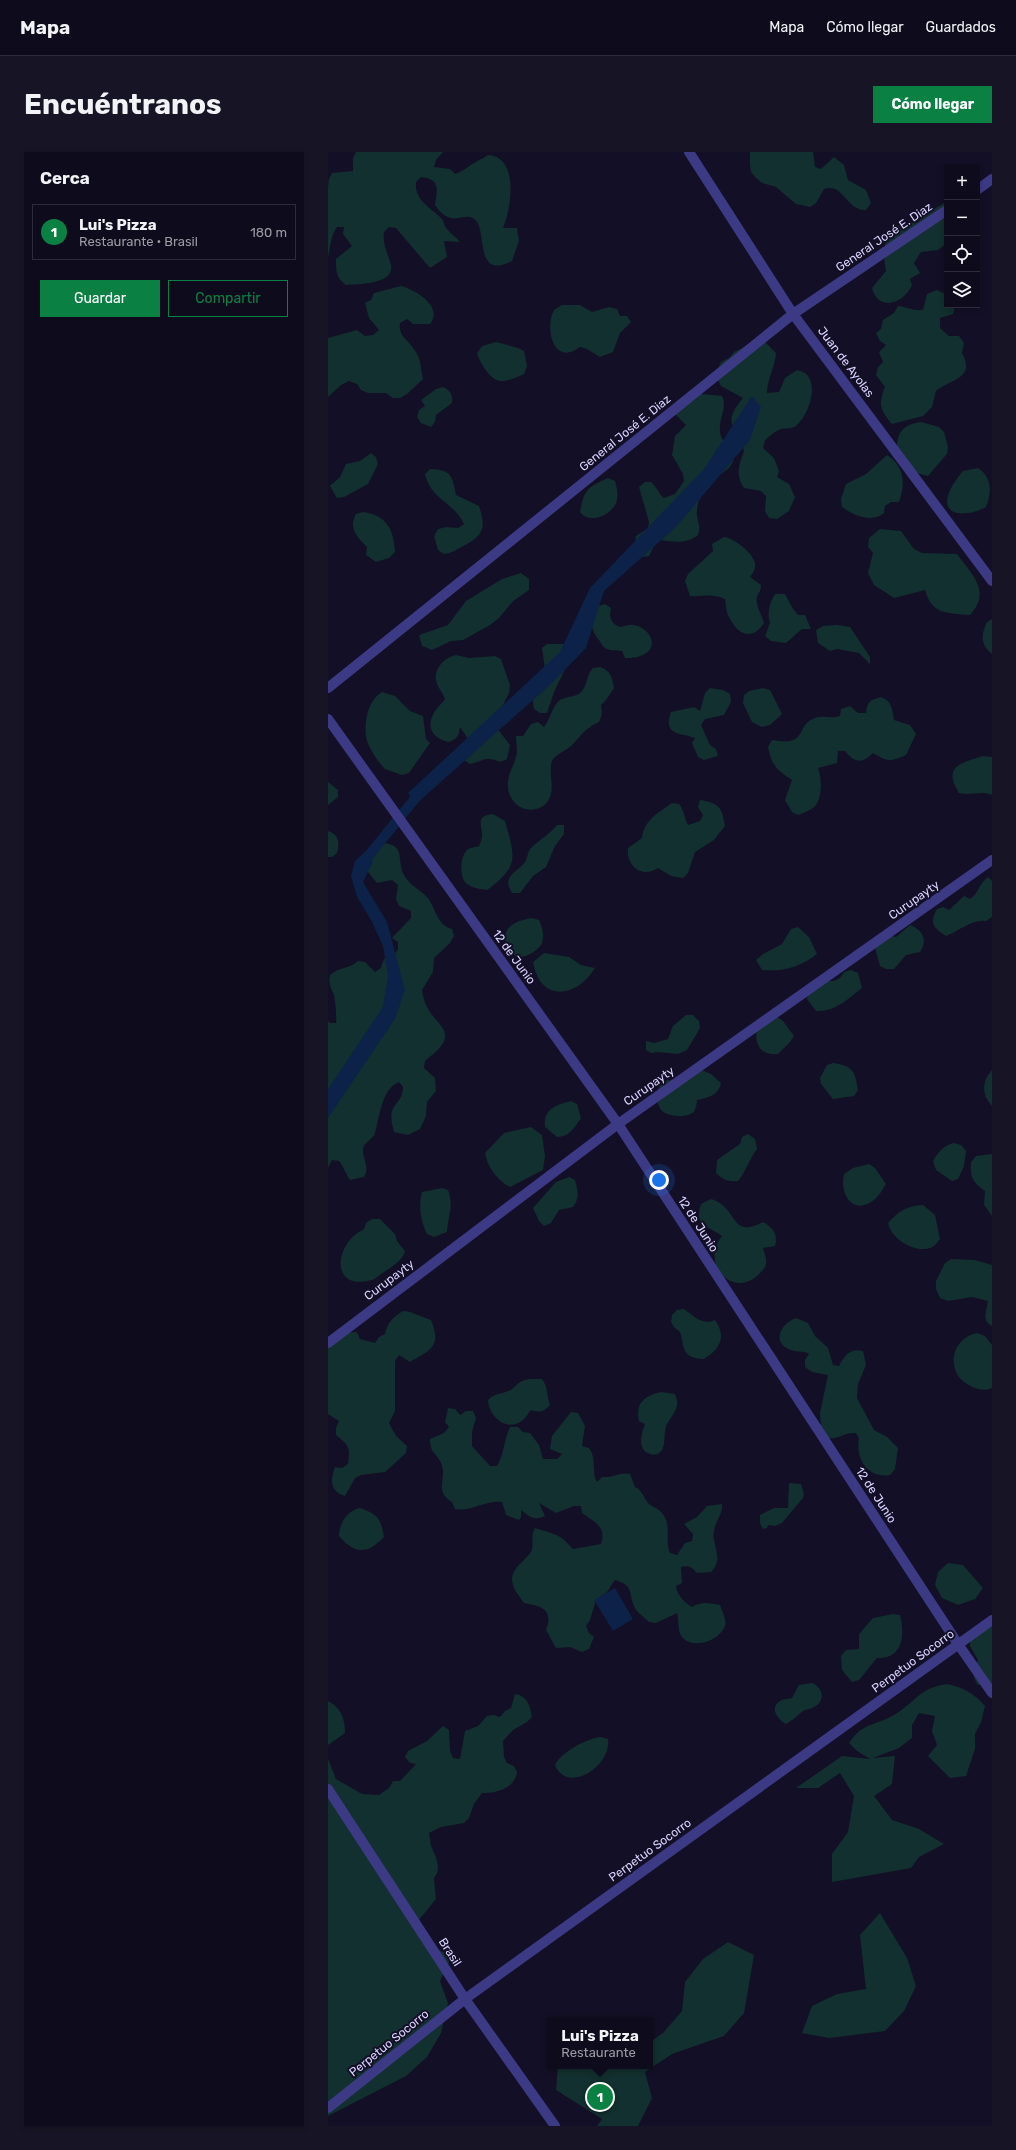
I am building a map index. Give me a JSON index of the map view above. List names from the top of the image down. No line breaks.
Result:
{"streets":{"street":["General José E. Diaz","Juan de Ayolas","Curupayty","12 de Junio","Perpetuo Socorro","Brasil"]},"crossings":[["General José E. Diaz","Juan de Ayolas"],["Curupayty","12 de Junio"],["12 de Junio","Perpetuo Socorro"],["Perpetuo Socorro","Brasil"]],"page":{"header":"Mapa","nav":["Mapa","Cómo llegar","Guardados"],"buttons":["Cómo llegar",["Guardar","Compartir"]],"title":"Encuéntranos","heading":"Cerca","map_buttons":["+","−"],"list":[{"mark":"1","name":"Lui's Pizza","note":"Restaurante · Brasil","value":"180 m"}],"popup":["Lui's Pizza","Restaurante"],"pins":"1"}}
